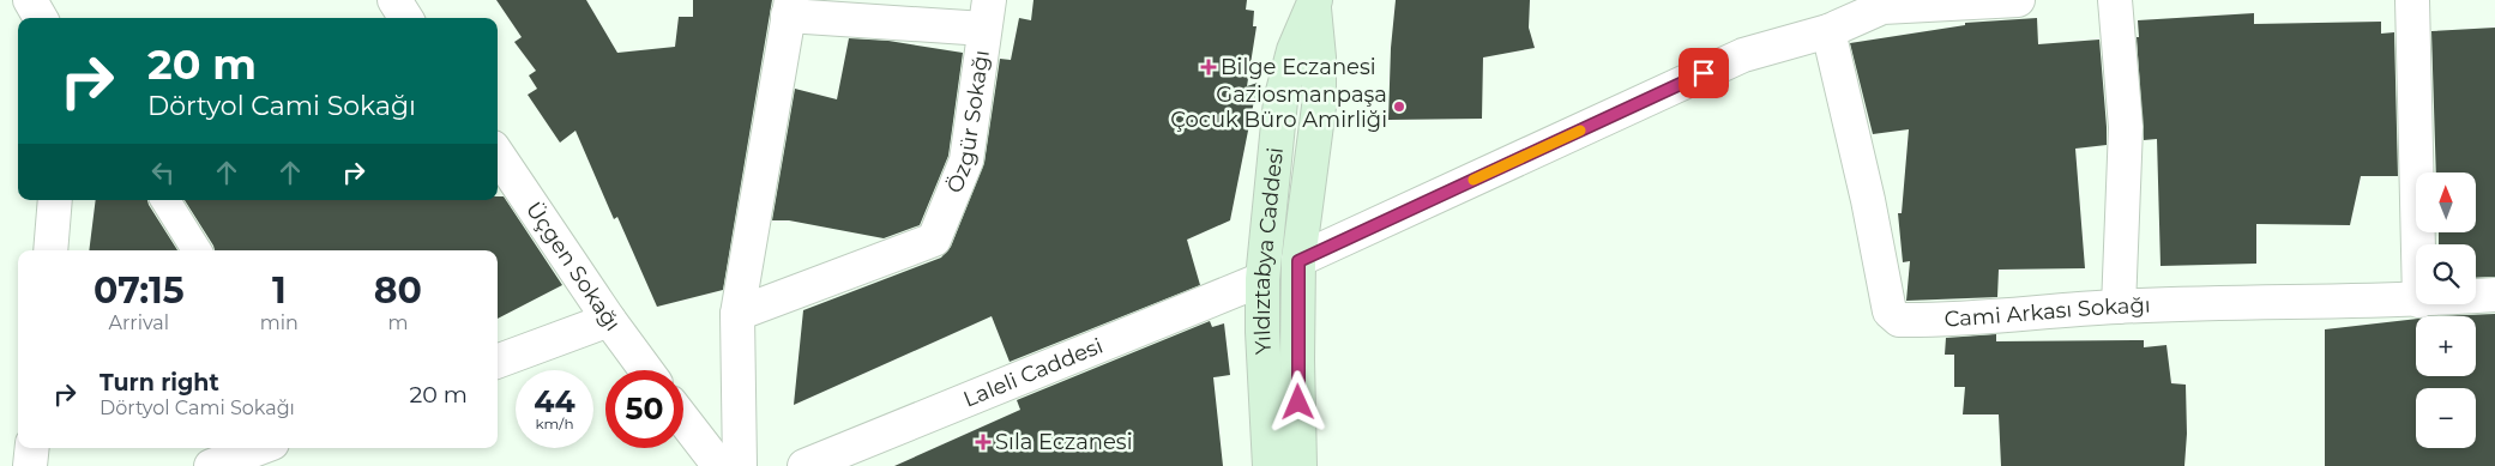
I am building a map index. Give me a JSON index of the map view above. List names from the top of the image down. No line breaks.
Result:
{"streets":{"main road":["Yıldıztabya Caddesi"],"street":["Özgür Sokağı","Üçgen Sokağı","Cami Arkası Sokağı","Laleli Caddesi"]},"crossings":[["Yıldıztabya Caddesi","Laleli Caddesi"]],"places":{"health":["Bilge Eczanesi","Sıla Eczanesi"],"other":["Gaziosmanpaşa Çocuk Büro Amirliği"]},"north":"top","page":{"turn":["20 m","Dörtyol Cami Sokağı"],"map_buttons":["+","−"],"eta":["07:15","Arrival","1","min","80","m"],"list":[{"name":"Turn right","note":"Dörtyol Cami Sokağı","value":"20 m"}],"speed":"44 km/h","limit":"50"}}
